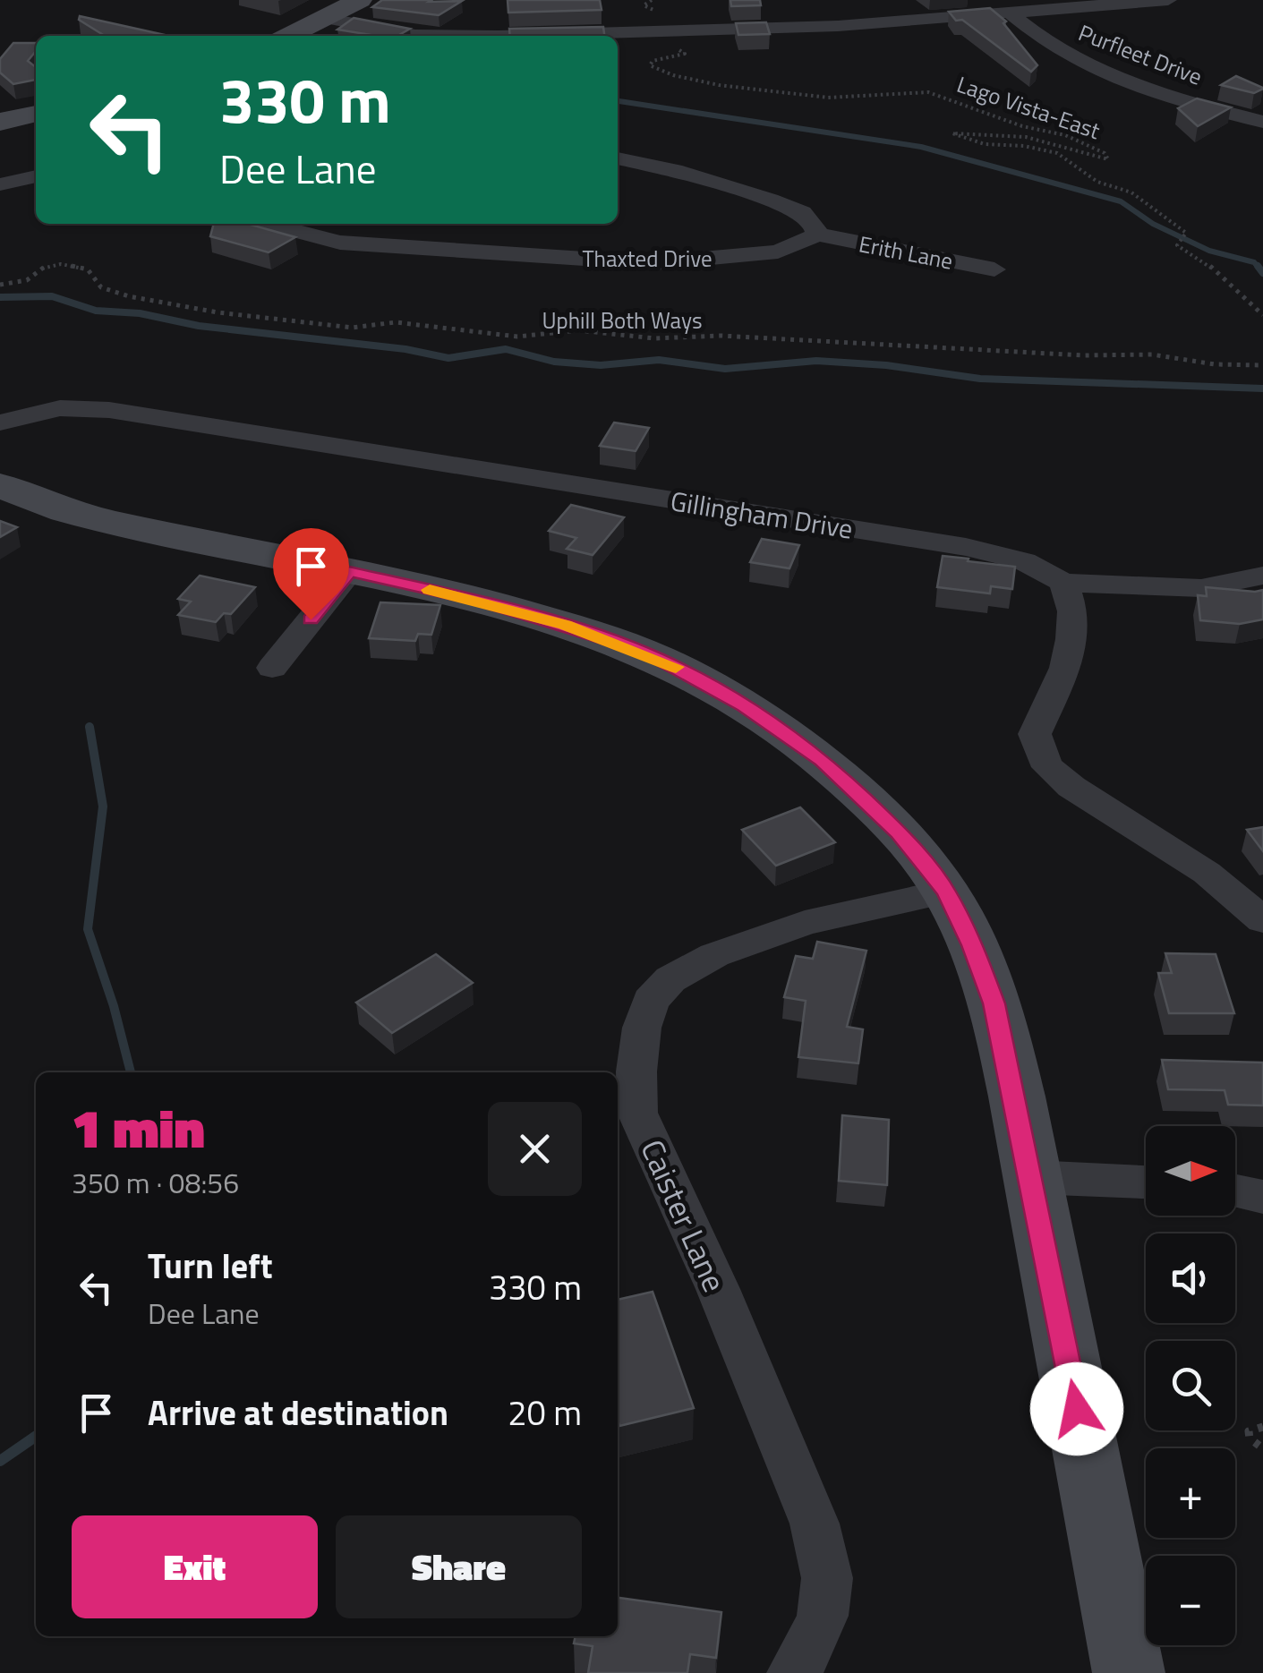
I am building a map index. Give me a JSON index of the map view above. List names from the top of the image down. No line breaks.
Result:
{"streets":{"street":["Purfleet Drive","Erith Lane","Thaxted Drive","Gillingham Drive","Caister Lane"],"path":["Lago Vista-East","Uphill Both Ways"]},"crossings":[["Erith Lane","Thaxted Drive"]],"north":"right","page":{"turn":["330 m","Dee Lane"],"heading":["1 min","350 m · 08:56"],"map_buttons":["+","−"],"list":[{"name":"Turn left","note":"Dee Lane","value":"330 m"},{"name":"Arrive at destination","value":"20 m"}],"buttons":["Exit","Share"]}}
